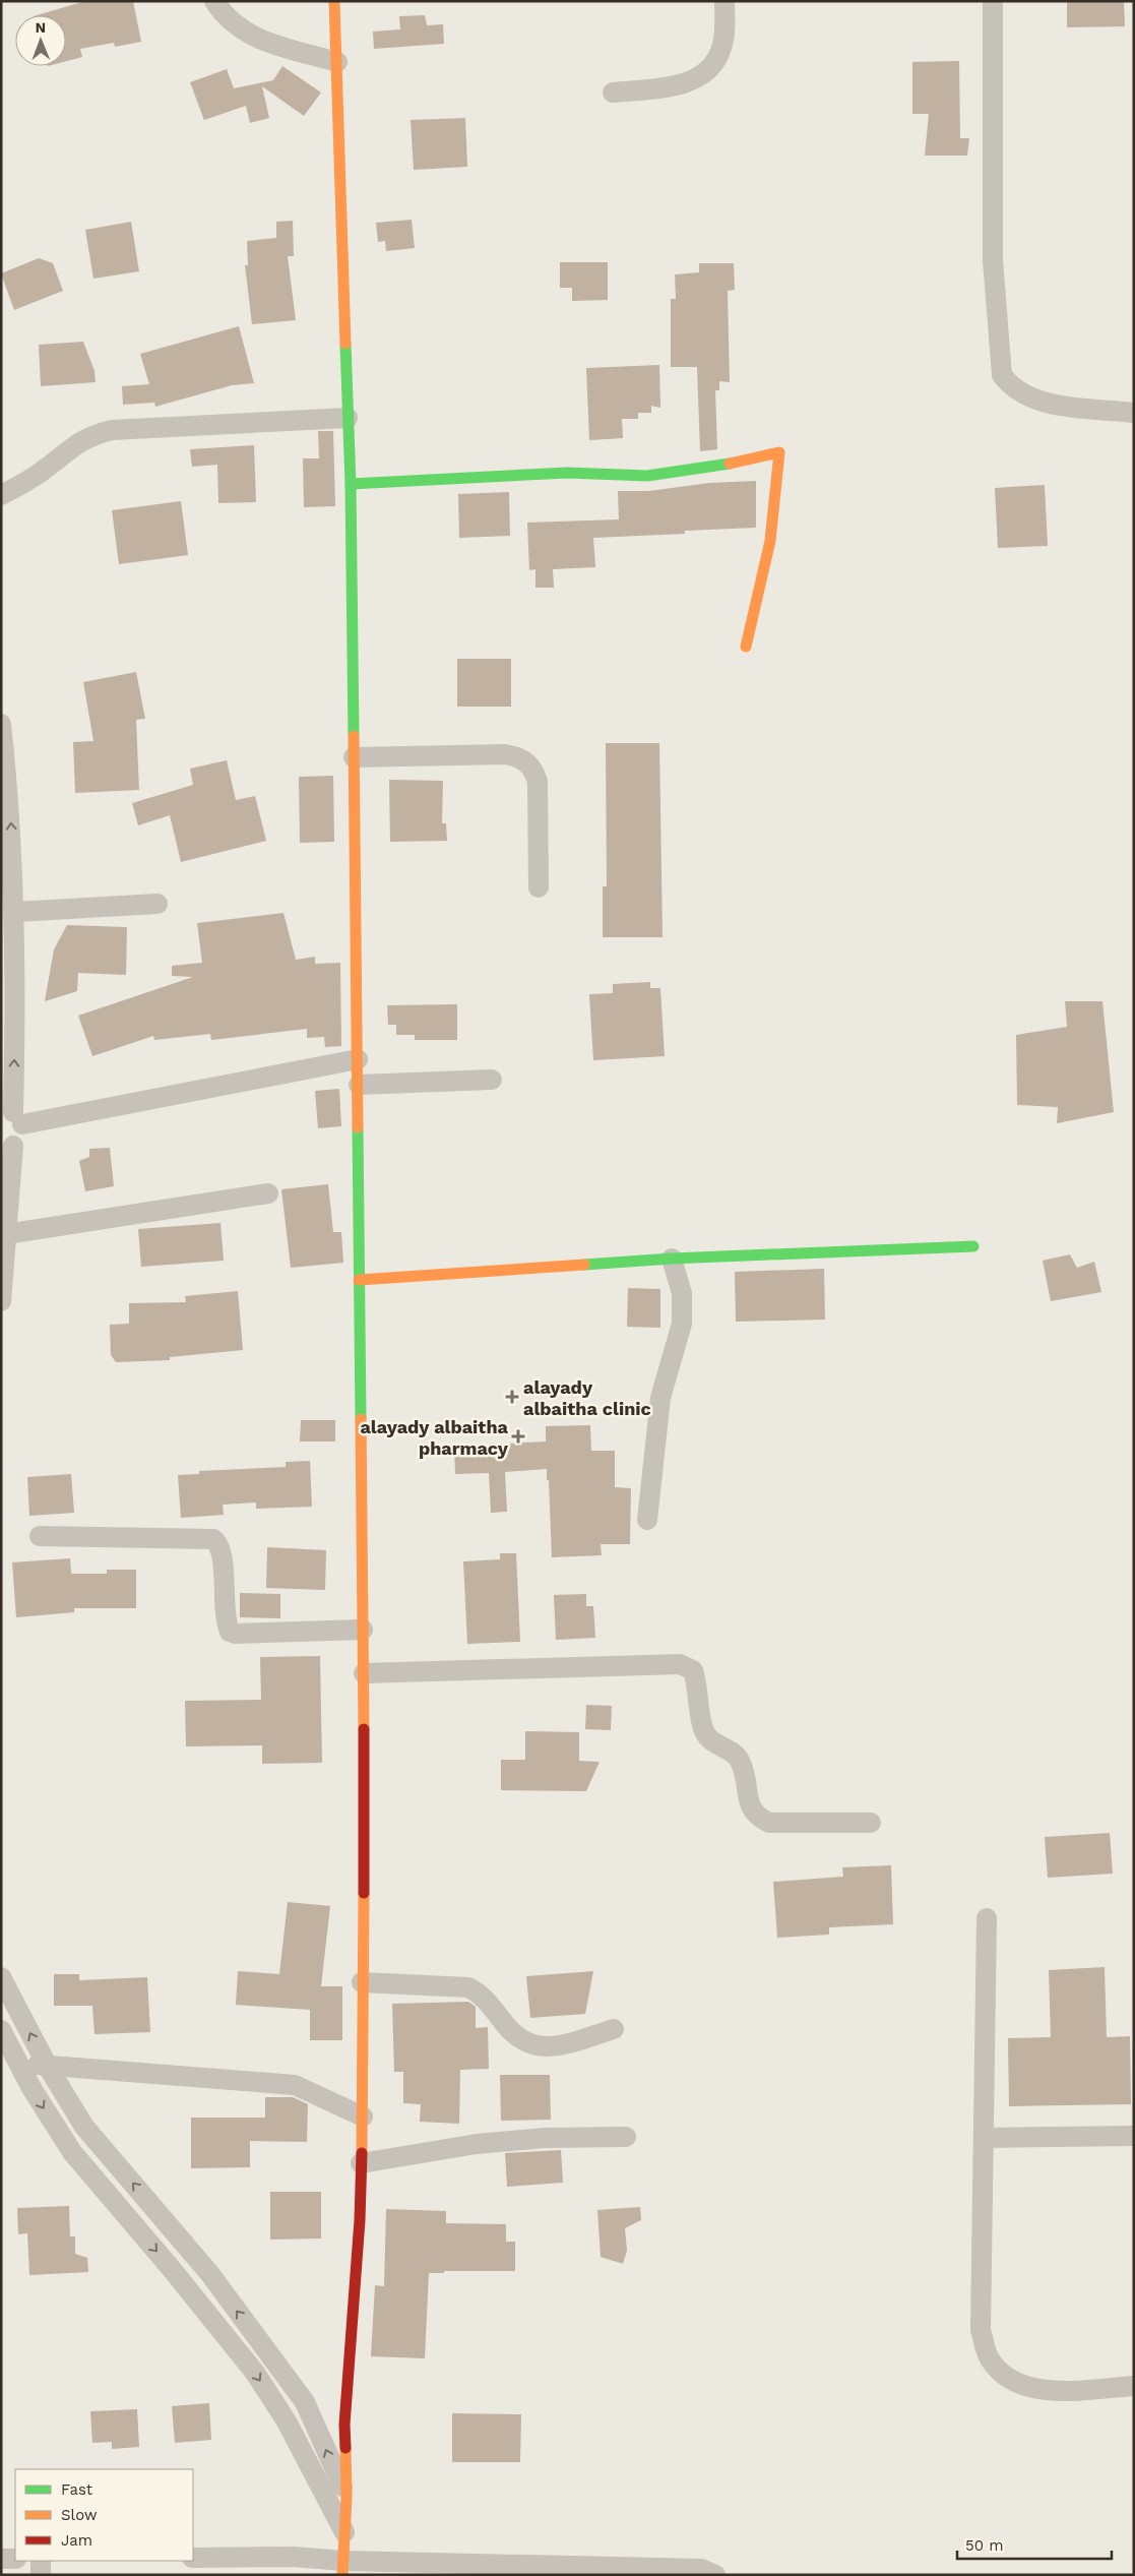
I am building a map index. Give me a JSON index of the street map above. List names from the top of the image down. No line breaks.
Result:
{"places":{"health":["alayady albaitha clinic","alayady albaitha pharmacy"]},"legend":["Fast","Slow","Jam"],"scale_bar":"50 m","north":"top"}
